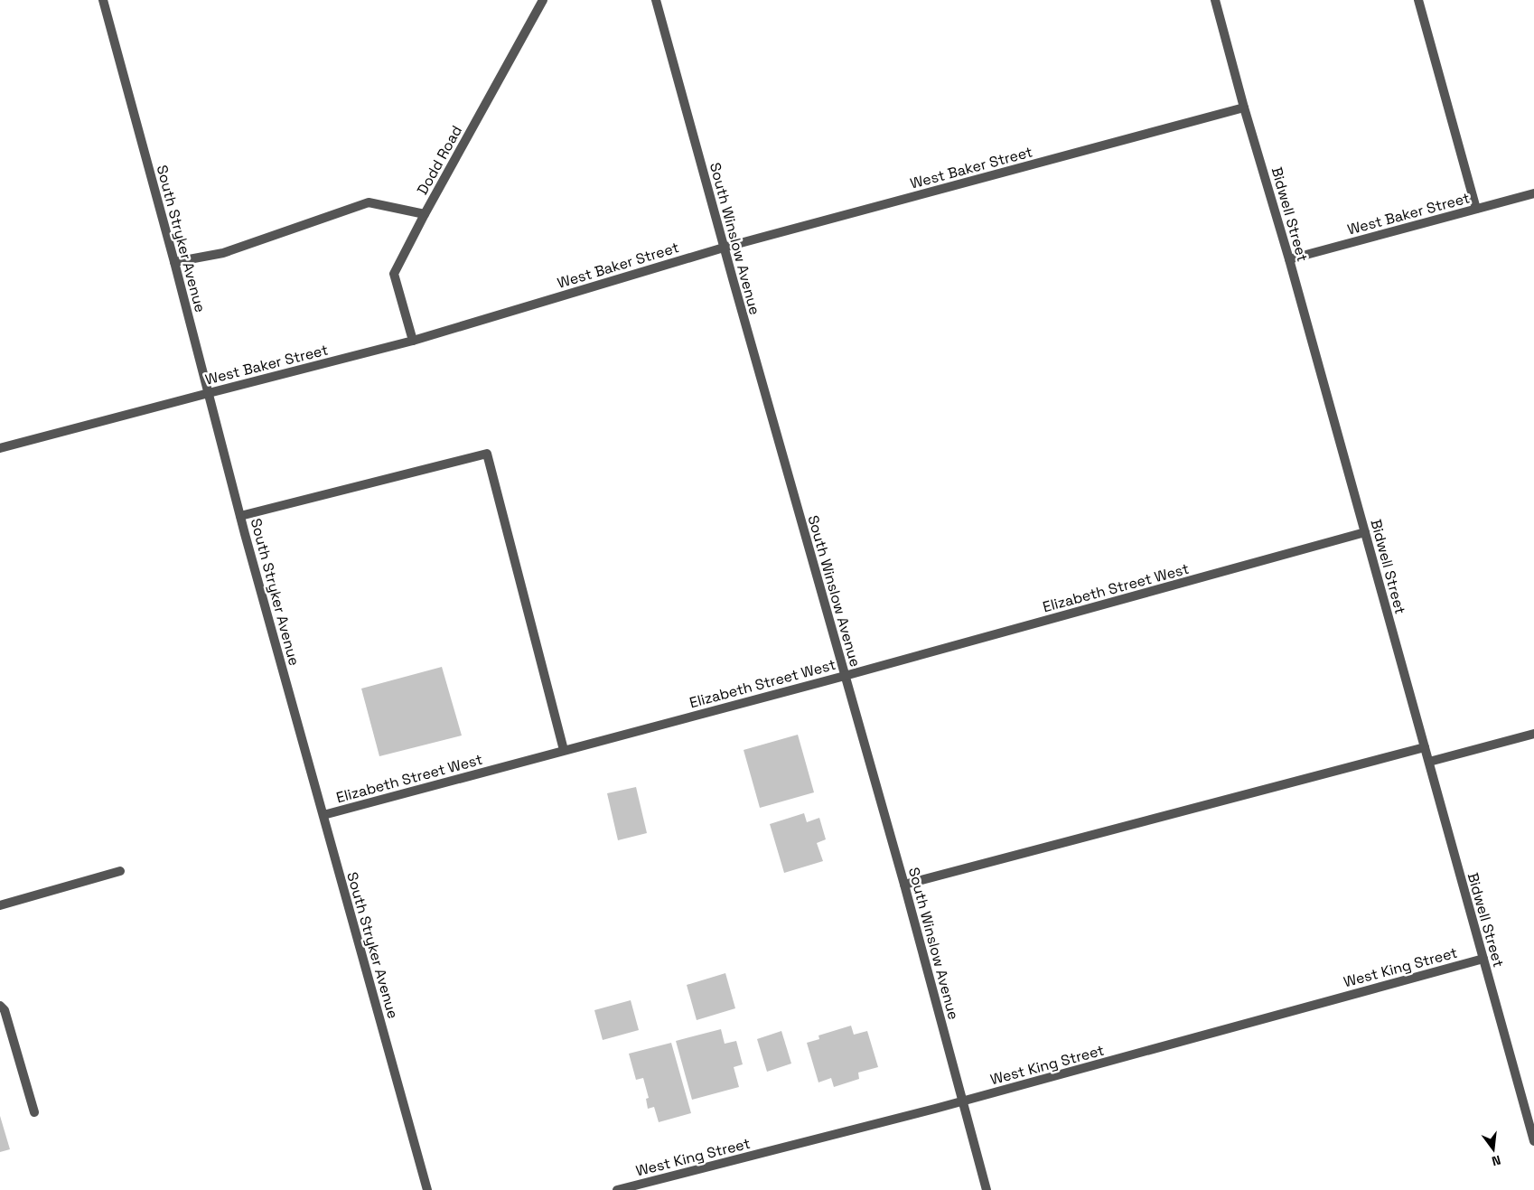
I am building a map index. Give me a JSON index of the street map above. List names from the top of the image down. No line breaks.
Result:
{"streets":{"street":["Dodd Road","West Baker Street","Bidwell Street","South Stryker Avenue","South Winslow Avenue","Elizabeth Street West","West King Street"]},"crossings":[["Dodd Road","West Baker Street"],["West Baker Street","Bidwell Street"],["West Baker Street","South Stryker Avenue"],["West Baker Street","South Winslow Avenue"],["Bidwell Street","Elizabeth Street West"],["Bidwell Street","West King Street"],["South Stryker Avenue","Elizabeth Street West"],["South Winslow Avenue","Elizabeth Street West"],["South Winslow Avenue","West King Street"]],"north":"bottom"}
